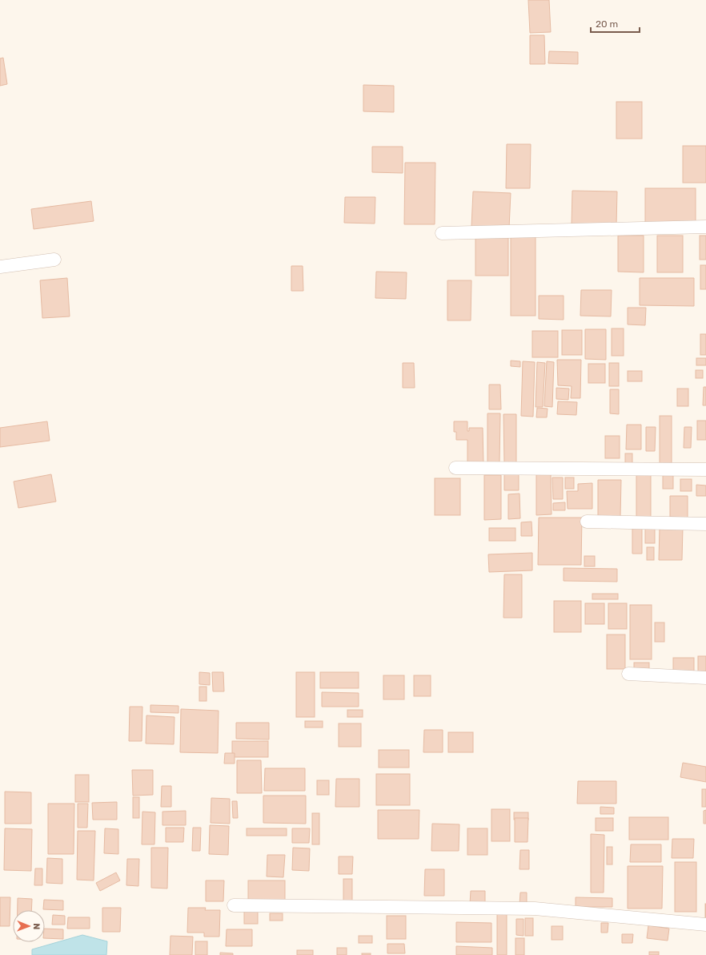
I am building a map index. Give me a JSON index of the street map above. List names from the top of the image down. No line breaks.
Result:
{"scale_bar":"20 m","north":"right"}
